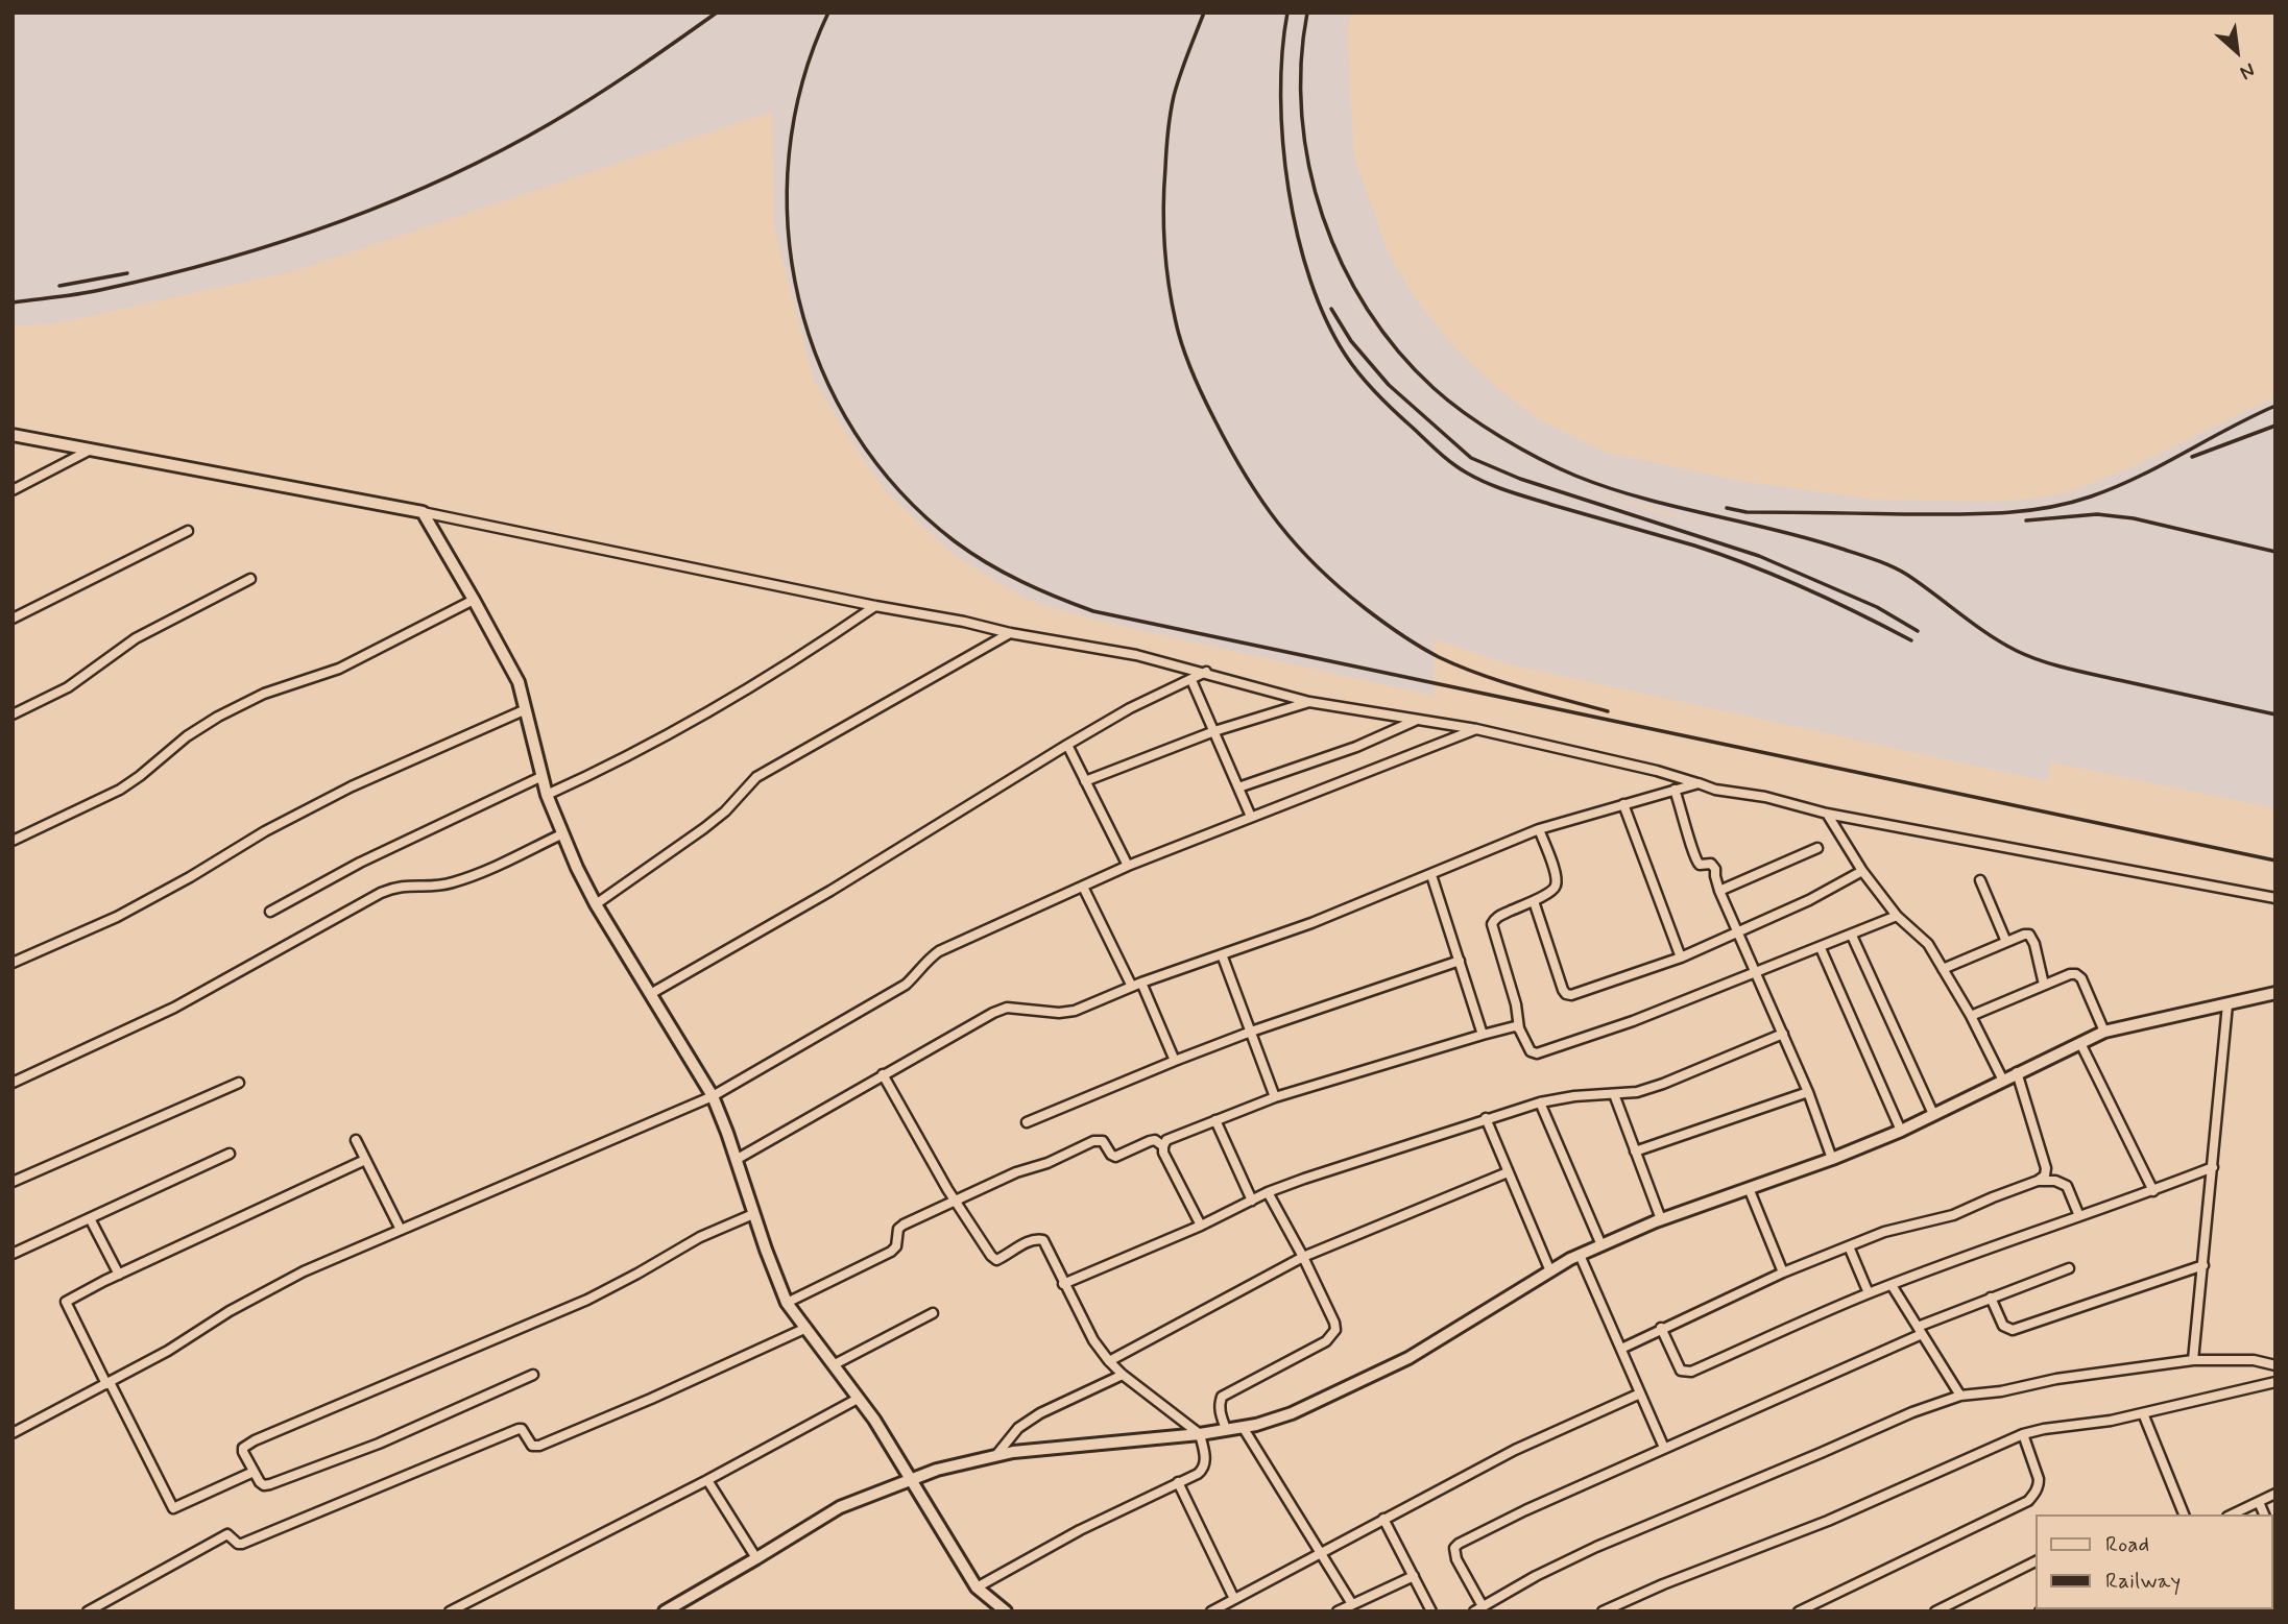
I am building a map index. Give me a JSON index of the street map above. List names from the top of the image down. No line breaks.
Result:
{"legend":["Road","Railway"],"north":"bottom right"}
